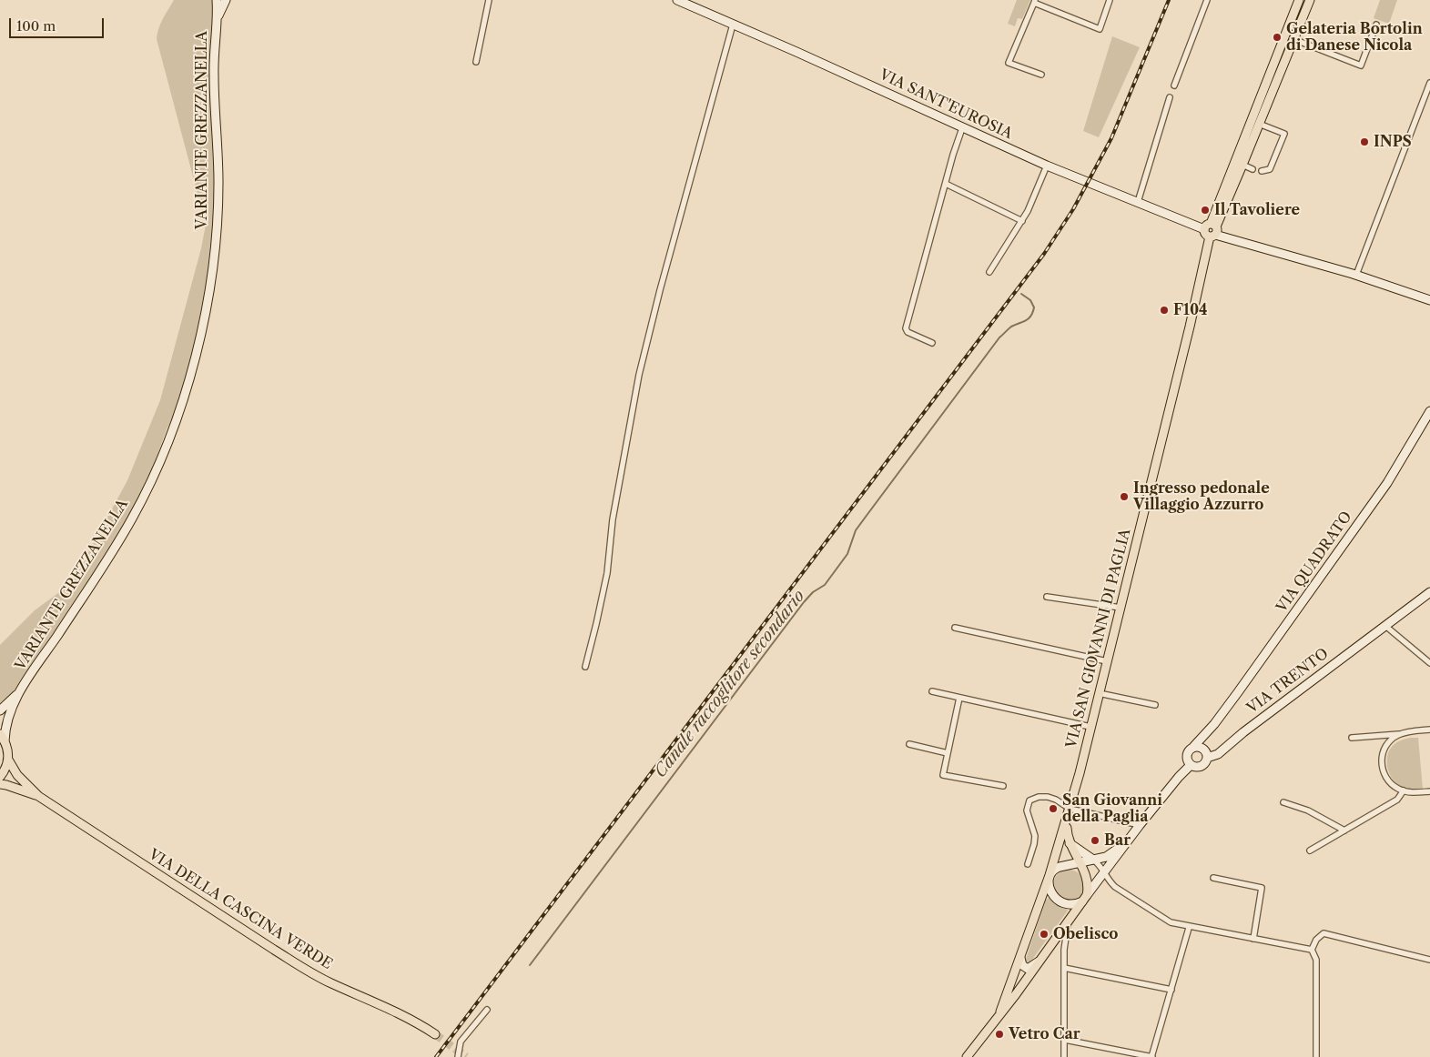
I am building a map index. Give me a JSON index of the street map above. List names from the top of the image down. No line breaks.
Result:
{"streets":{"main road":["VARIANTE GREZZANELLA","VIA SAN GIOVANNI DI PAGLIA","VIA DELLA CASCINA VERDE"],"street":["VIA SANT'EUROSIA","VIA QUADRATO","VIA TRENTO"]},"crossings":[["VIA SANT'EUROSIA","VIA SAN GIOVANNI DI PAGLIA"],["VIA QUADRATO","VIA TRENTO"]],"water":["Canale raccoglitore secondario"],"places":["Gelateria Bortolin di Danese Nicola","INPS","Il Tavoliere","F104","Ingresso pedonale Villaggio Azzurro","San Giovanni della Paglia","Bar","Obelisco","Vetro Car"],"scale_bar":"100 m"}
